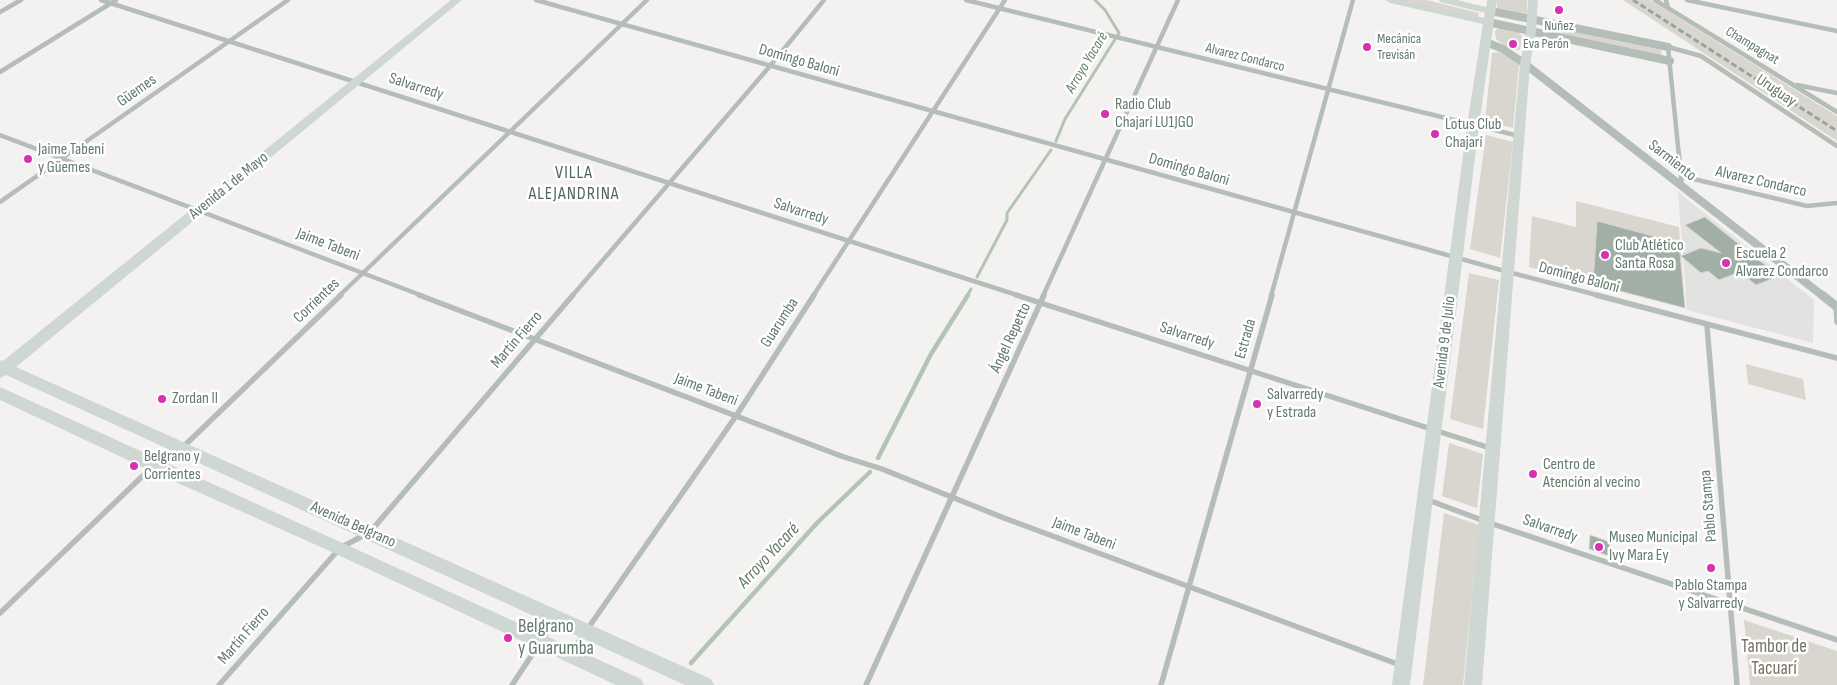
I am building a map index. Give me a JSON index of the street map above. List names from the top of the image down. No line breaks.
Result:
{"streets":{"main road":["Avenida 1 de Mayo","Avenida 9 de Julio","Avenida Belgrano"],"street":["Champagnat","Alvarez Condarco","Domingo Baloni","Salvarredy","Güemes","Uruguay","Sarmiento","Jaime Tabeni","Corrientes","Guarumba","Ángel Repetto","Estrada","Martín Fierro","Pablo Stampa"]},"crossings":[["Alvarez Condarco","Guarumba"],["Alvarez Condarco","Ángel Repetto"],["Alvarez Condarco","Estrada"],["Alvarez Condarco","Avenida 9 de Julio"],["Domingo Baloni","Corrientes"],["Domingo Baloni","Guarumba"],["Domingo Baloni","Ángel Repetto"],["Domingo Baloni","Estrada"],["Domingo Baloni","Martín Fierro"],["Domingo Baloni","Avenida 9 de Julio"],["Domingo Baloni","Pablo Stampa"],["Salvarredy","Güemes"],["Salvarredy","Avenida 1 de Mayo"],["Salvarredy","Corrientes"],["Salvarredy","Guarumba"],["Salvarredy","Ángel Repetto"],["Salvarredy","Estrada"],["Salvarredy","Martín Fierro"],["Salvarredy","Avenida 9 de Julio"],["Salvarredy","Pablo Stampa"],["Güemes","Jaime Tabeni"],["Sarmiento","Avenida 9 de Julio"],["Avenida 1 de Mayo","Jaime Tabeni"],["Avenida 1 de Mayo","Avenida Belgrano"],["Jaime Tabeni","Corrientes"],["Jaime Tabeni","Guarumba"],["Jaime Tabeni","Ángel Repetto"],["Jaime Tabeni","Estrada"],["Jaime Tabeni","Martín Fierro"],["Jaime Tabeni","Avenida 9 de Julio"],["Corrientes","Avenida Belgrano"],["Guarumba","Avenida Belgrano"],["Martín Fierro","Avenida Belgrano"]],"districts":["VILLA ALEJANDRINA"],"water":["Arroyo Yacaré"],"parks":["Tambor de Tacuarí"],"places":["Nuñez","Eva Perón","Mecánica Trevisán","Radio Club Chajarí LU1JGO","Lotus Club Chajarí","Jaime Tabeni y Güemes","Club Atlético Santa Rosa","Escuela 2 Alvarez Condarco","Zordan II","Salvarredy y Estrada","Belgrano y Corrientes","Centro de Atención al vecino","Museo Municipal Ivy Mara Ey","Pablo Stampa y Salvarredy","Belgrano y Guarumba"]}
